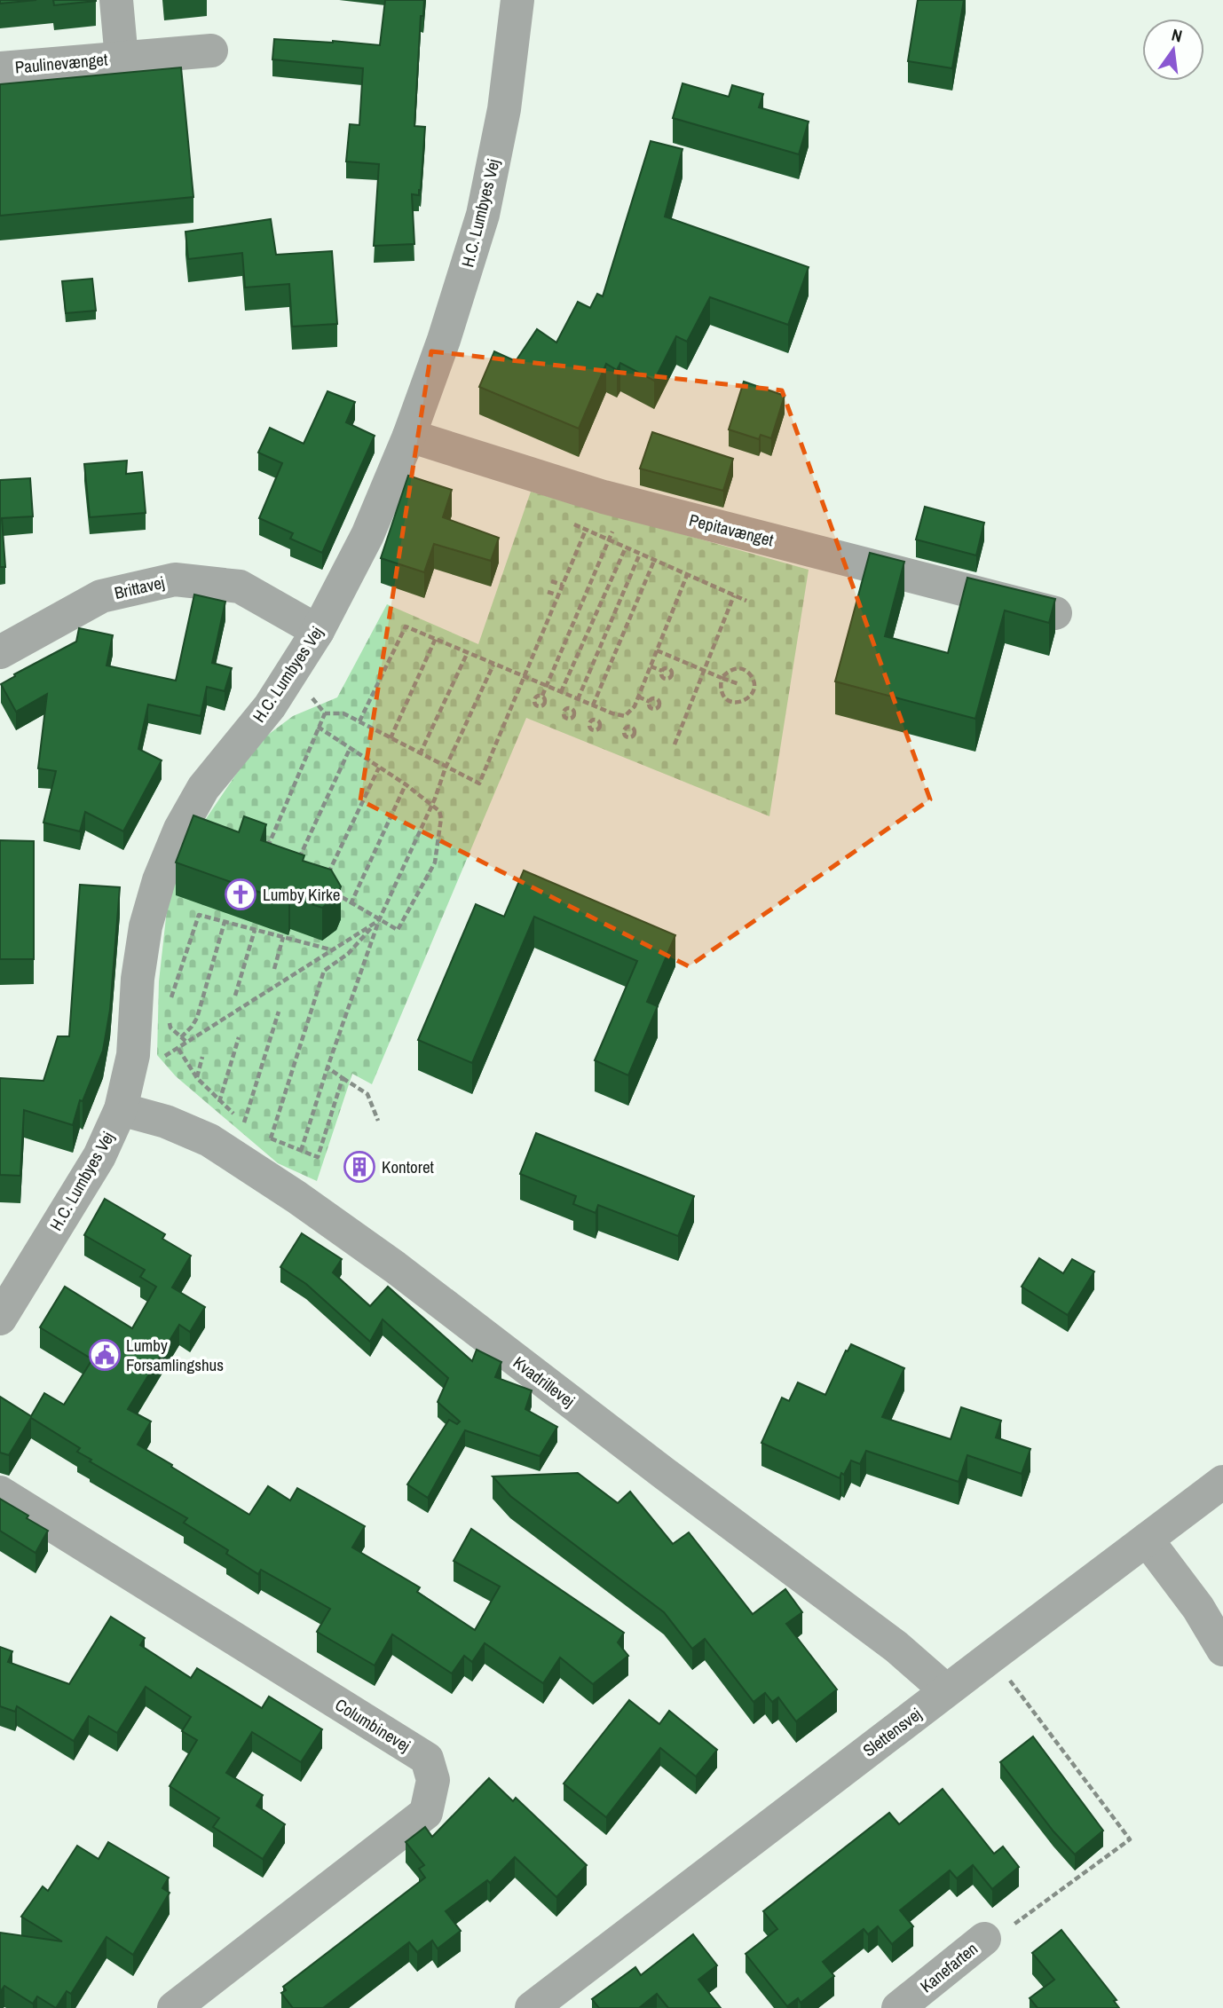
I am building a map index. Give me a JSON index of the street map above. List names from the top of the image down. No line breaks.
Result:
{"streets":{"street":["Paulinevænget","H.C. Lumbyes Vej","Pepitavænget","Brittavej","Kvadrillevej","Columbinevej","Slettensvej","Kanefarten"]},"crossings":[["H.C. Lumbyes Vej","Pepitavænget"],["H.C. Lumbyes Vej","Brittavej"],["H.C. Lumbyes Vej","Kvadrillevej"],["Kvadrillevej","Slettensvej"]],"places":{"church":["Lumby Kirke"],"building":["Kontoret"],"public building":["Lumby Forsamlingshus"]},"north":"top"}
